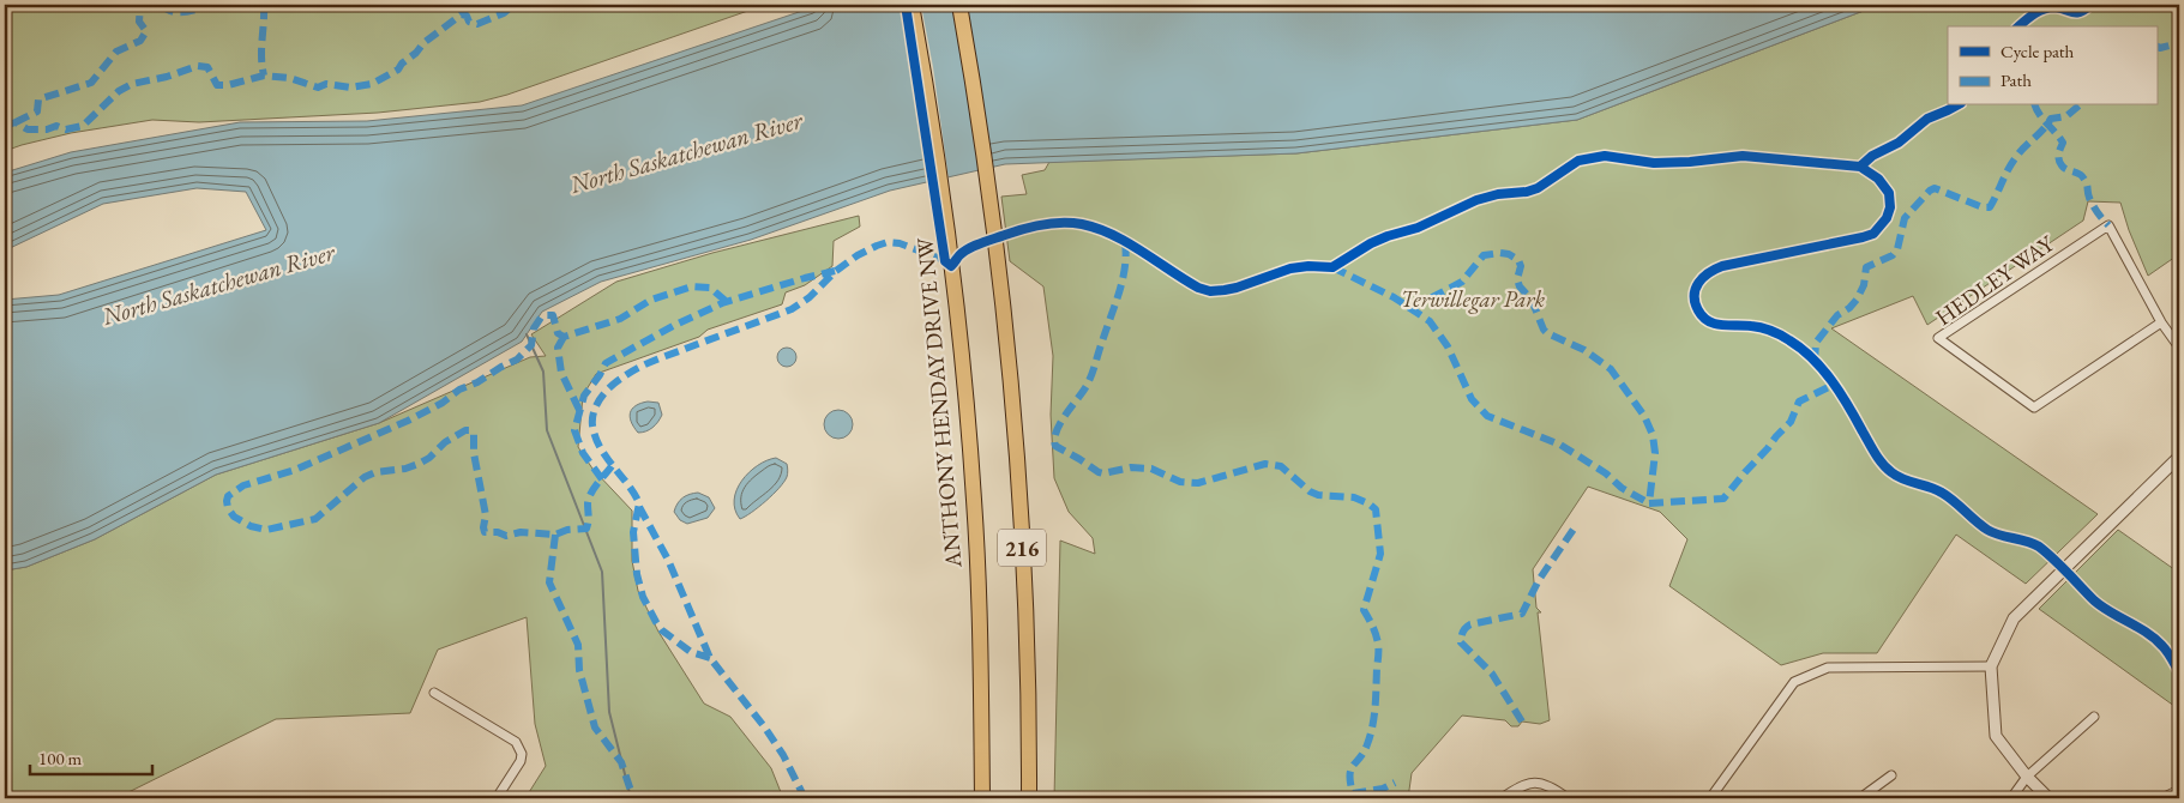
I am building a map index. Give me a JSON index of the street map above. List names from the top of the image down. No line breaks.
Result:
{"streets":{"highway":["ANTHONY HENDAY DRIVE NW","216"],"street":["HEDLEY WAY"]},"water":["North Saskatchewan River"],"parks":["Terwillegar Park"],"legend":["Cycle path","Path"],"scale_bar":"100 m"}
